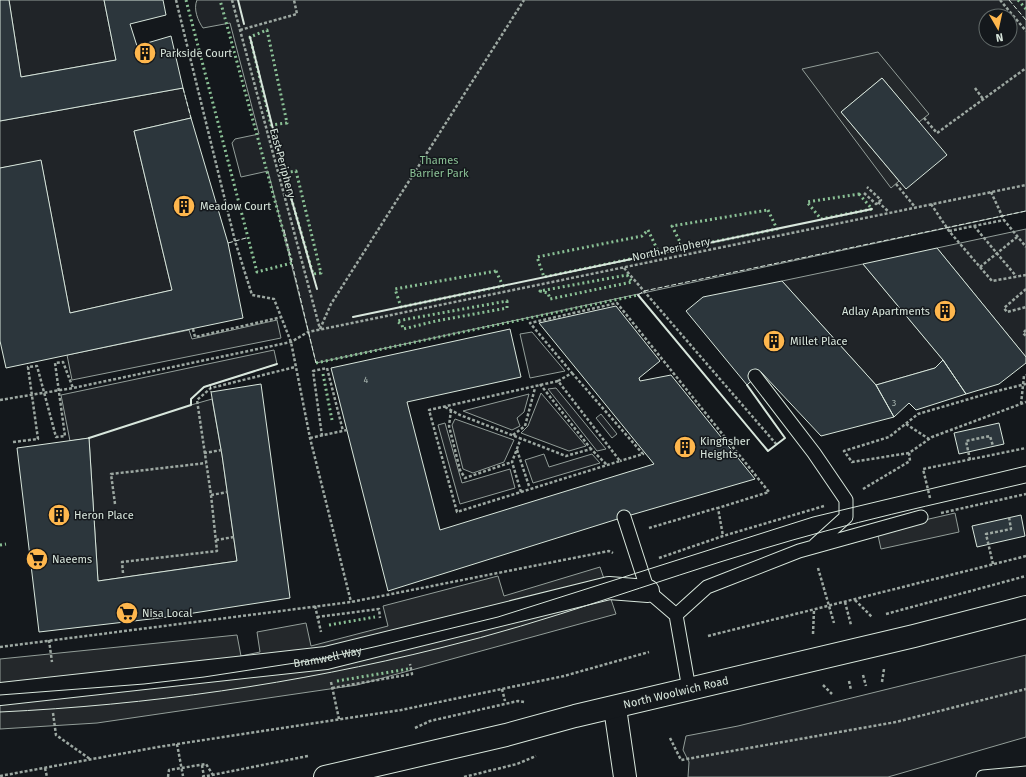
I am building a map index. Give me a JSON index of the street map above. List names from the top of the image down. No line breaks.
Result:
{"streets":{"street":["Bramwell Way","North Woolwich Road"],"path":["East Periphery","North Periphery"]},"crossings":[["East Periphery","North Periphery"]],"parks":["Thames Barrier Park"],"places":{"building":["Parkside Court","Meadow Court","Adlay Apartments","Millet Place","Kingfisher Heights","Heron Place"],"supermarket":["Naeems","Nisa Local"]},"house_numbers":["4","3"],"north":"bottom"}
